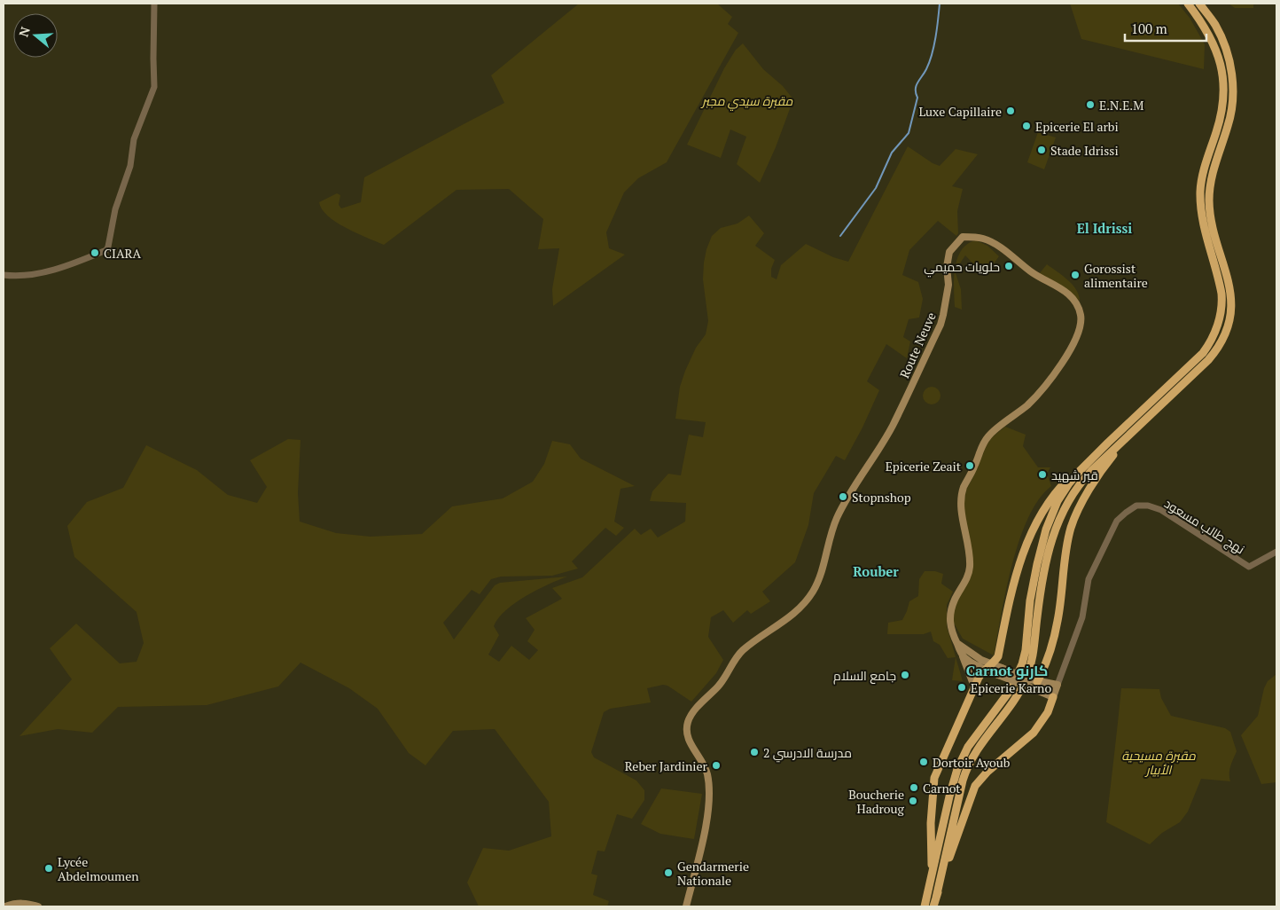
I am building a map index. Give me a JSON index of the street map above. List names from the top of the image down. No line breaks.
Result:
{"streets":{"main road":["Route Neuve"],"street":["نهج طالب مسعود"]},"districts":["El Idrissi","Rouber","Carnot كارنو"],"parks":["مقبرة سيدي مجبر","مقبرة مسيحية الأبيار"],"places":["E.N.E.M","Luxe Capillaire","Epicerie El arbi","Stade Idrissi","CIARA","حلويات حميمي","Gorossist alimentaire","Epicerie Zeait","قبر شهيد","Stopnshop","جامع السلام","Epicerie Karno","مدرسة الادرسي 2","Dortoir Ayoub","Reber Jardinier","Carnot","Boucherie Hadroug","Lycée Abdelmoumen","Gendarmerie Nationale"],"scale_bar":"100 m","north":"left"}
